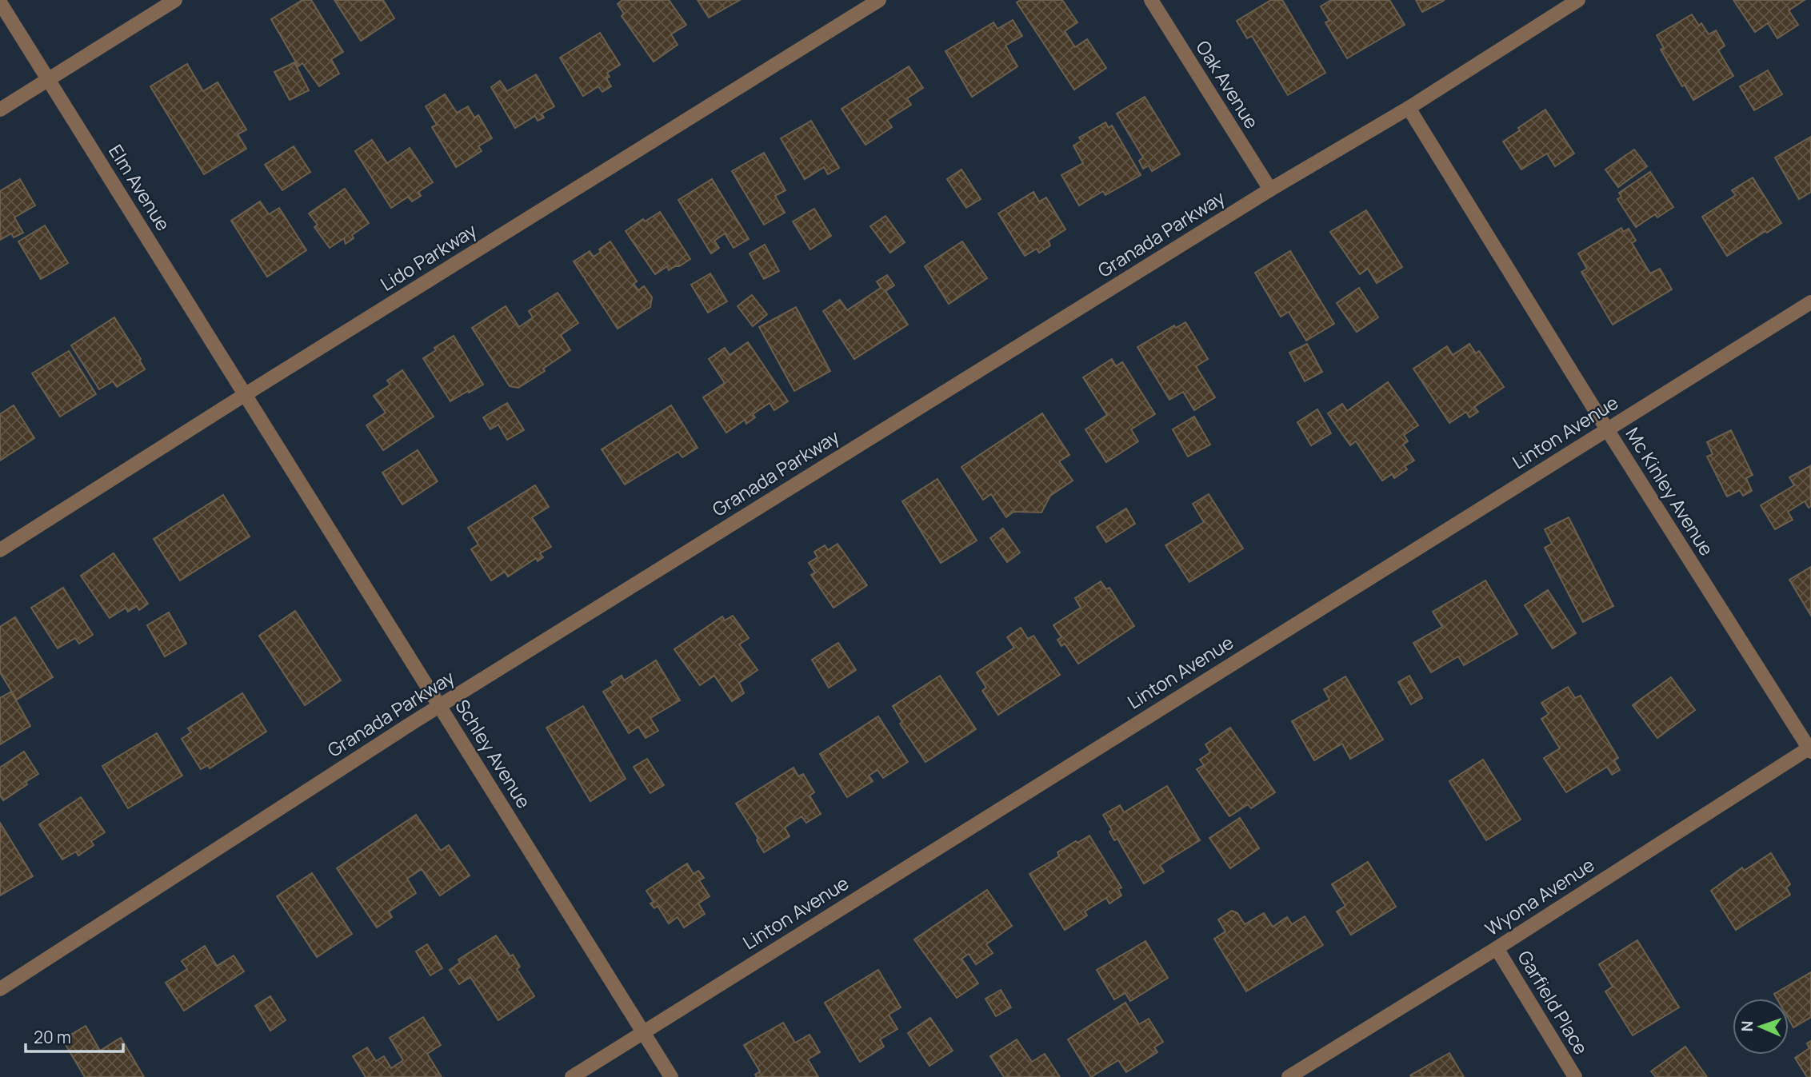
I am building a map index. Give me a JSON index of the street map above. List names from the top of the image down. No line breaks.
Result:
{"streets":{"street":["Oak Avenue","Elm Avenue","Granada Parkway","Lido Parkway","Linton Avenue","Mc Kinley Avenue","Schley Avenue","Wyona Avenue","Garfield Place"]},"crossings":[["Oak Avenue","Granada Parkway"],["Elm Avenue","Lido Parkway"],["Elm Avenue","Schley Avenue"],["Granada Parkway","Mc Kinley Avenue"],["Granada Parkway","Schley Avenue"],["Lido Parkway","Schley Avenue"],["Linton Avenue","Mc Kinley Avenue"],["Linton Avenue","Schley Avenue"],["Mc Kinley Avenue","Wyona Avenue"],["Wyona Avenue","Garfield Place"]],"scale_bar":"20 m","north":"left"}
